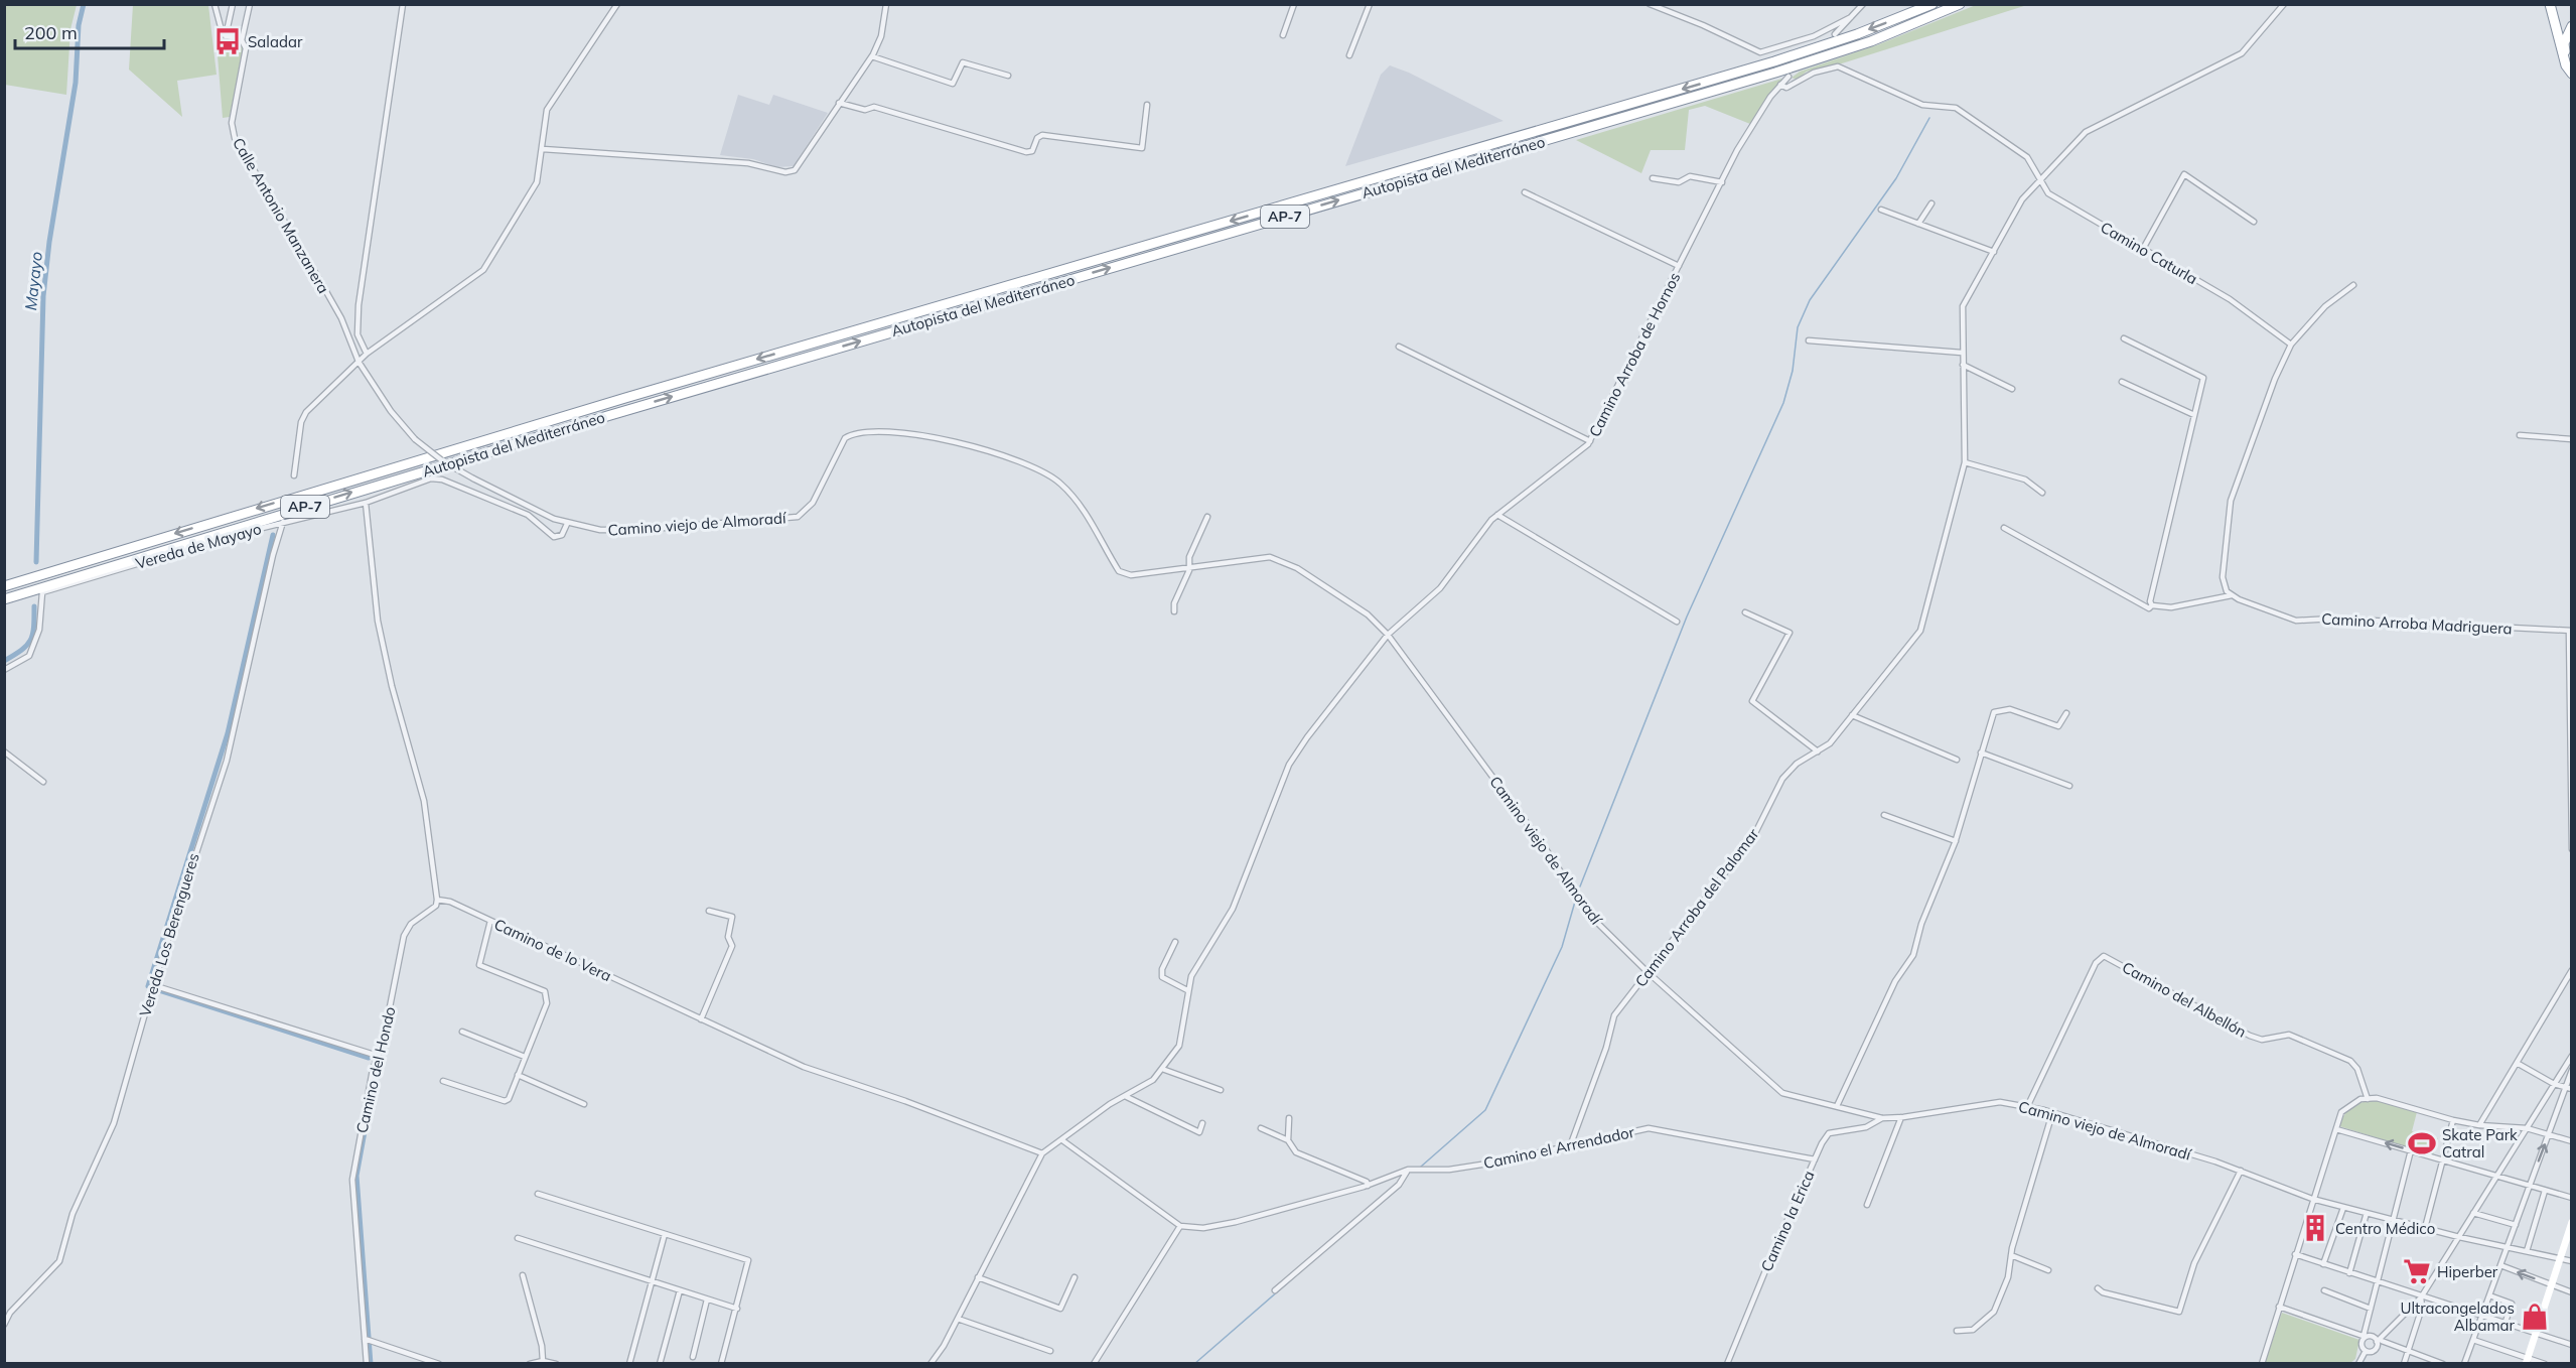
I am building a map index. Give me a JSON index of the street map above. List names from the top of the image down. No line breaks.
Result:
{"streets":{"highway":["Autopista del Mediterráneo","AP-7"],"street":["Calle Antonio Manzanera","Camino Caturla","Camino Arroba de Hornos","Camino viejo de Almoradí","Vereda de Mayayo","Camino Arroba Madriguera","Camino Arroba del Palomar","Vereda Los Berengueres","Camino de lo Vera","Camino del Albellón","Camino del Hondo","Camino el Arrendador","Camino la Erica"]},"crossings":[["Calle Antonio Manzanera","Camino viejo de Almoradí"],["Camino Caturla","Camino Arroba de Hornos"],["Camino Caturla","Camino Arroba del Palomar"],["Camino Arroba de Hornos","Camino viejo de Almoradí"],["Camino Arroba de Hornos","Camino de lo Vera"],["Camino viejo de Almoradí","Vereda de Mayayo"],["Camino viejo de Almoradí","Camino Arroba del Palomar"],["Camino viejo de Almoradí","Camino del Albellón"],["Camino viejo de Almoradí","Camino la Erica"],["Vereda de Mayayo","Vereda Los Berengueres"],["Camino Arroba del Palomar","Camino el Arrendador"],["Camino de lo Vera","Camino del Hondo"],["Camino el Arrendador","Camino la Erica"]],"water":["Mayayo"],"places":{"bus stop":["Saladar"],"sports":["Skate Park Catral"],"building":["Centro Médico"],"supermarket":["Hiperber"],"shop":["Ultracongelados Albamar"]},"scale_bar":"200 m"}
